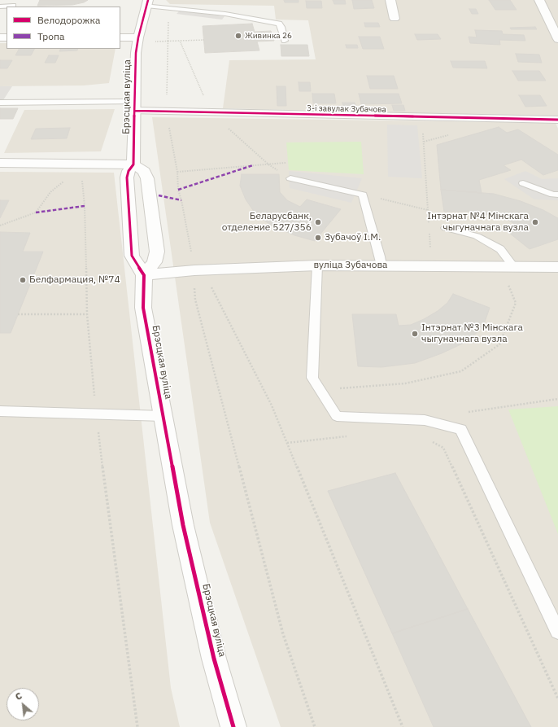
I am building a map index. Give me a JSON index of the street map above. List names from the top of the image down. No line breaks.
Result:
{"streets":{"street":["Брэсцкая вуліца","3-і завулак Зубачова","вуліца Зубачова"]},"crossings":[["Брэсцкая вуліца","3-і завулак Зубачова"],["Брэсцкая вуліца","вуліца Зубачова"]],"places":["Живинка 26","Беларусбанк, отделение 527/356","Інтэрнат №4 Мінскага чыгуначнага вузла","Зубачоў І.М.","Белфармация, №74","Інтэрнат №3 Мінскага чыгуначнага вузла"],"legend":["Велодорожка","Тропа"],"north":"top left"}
